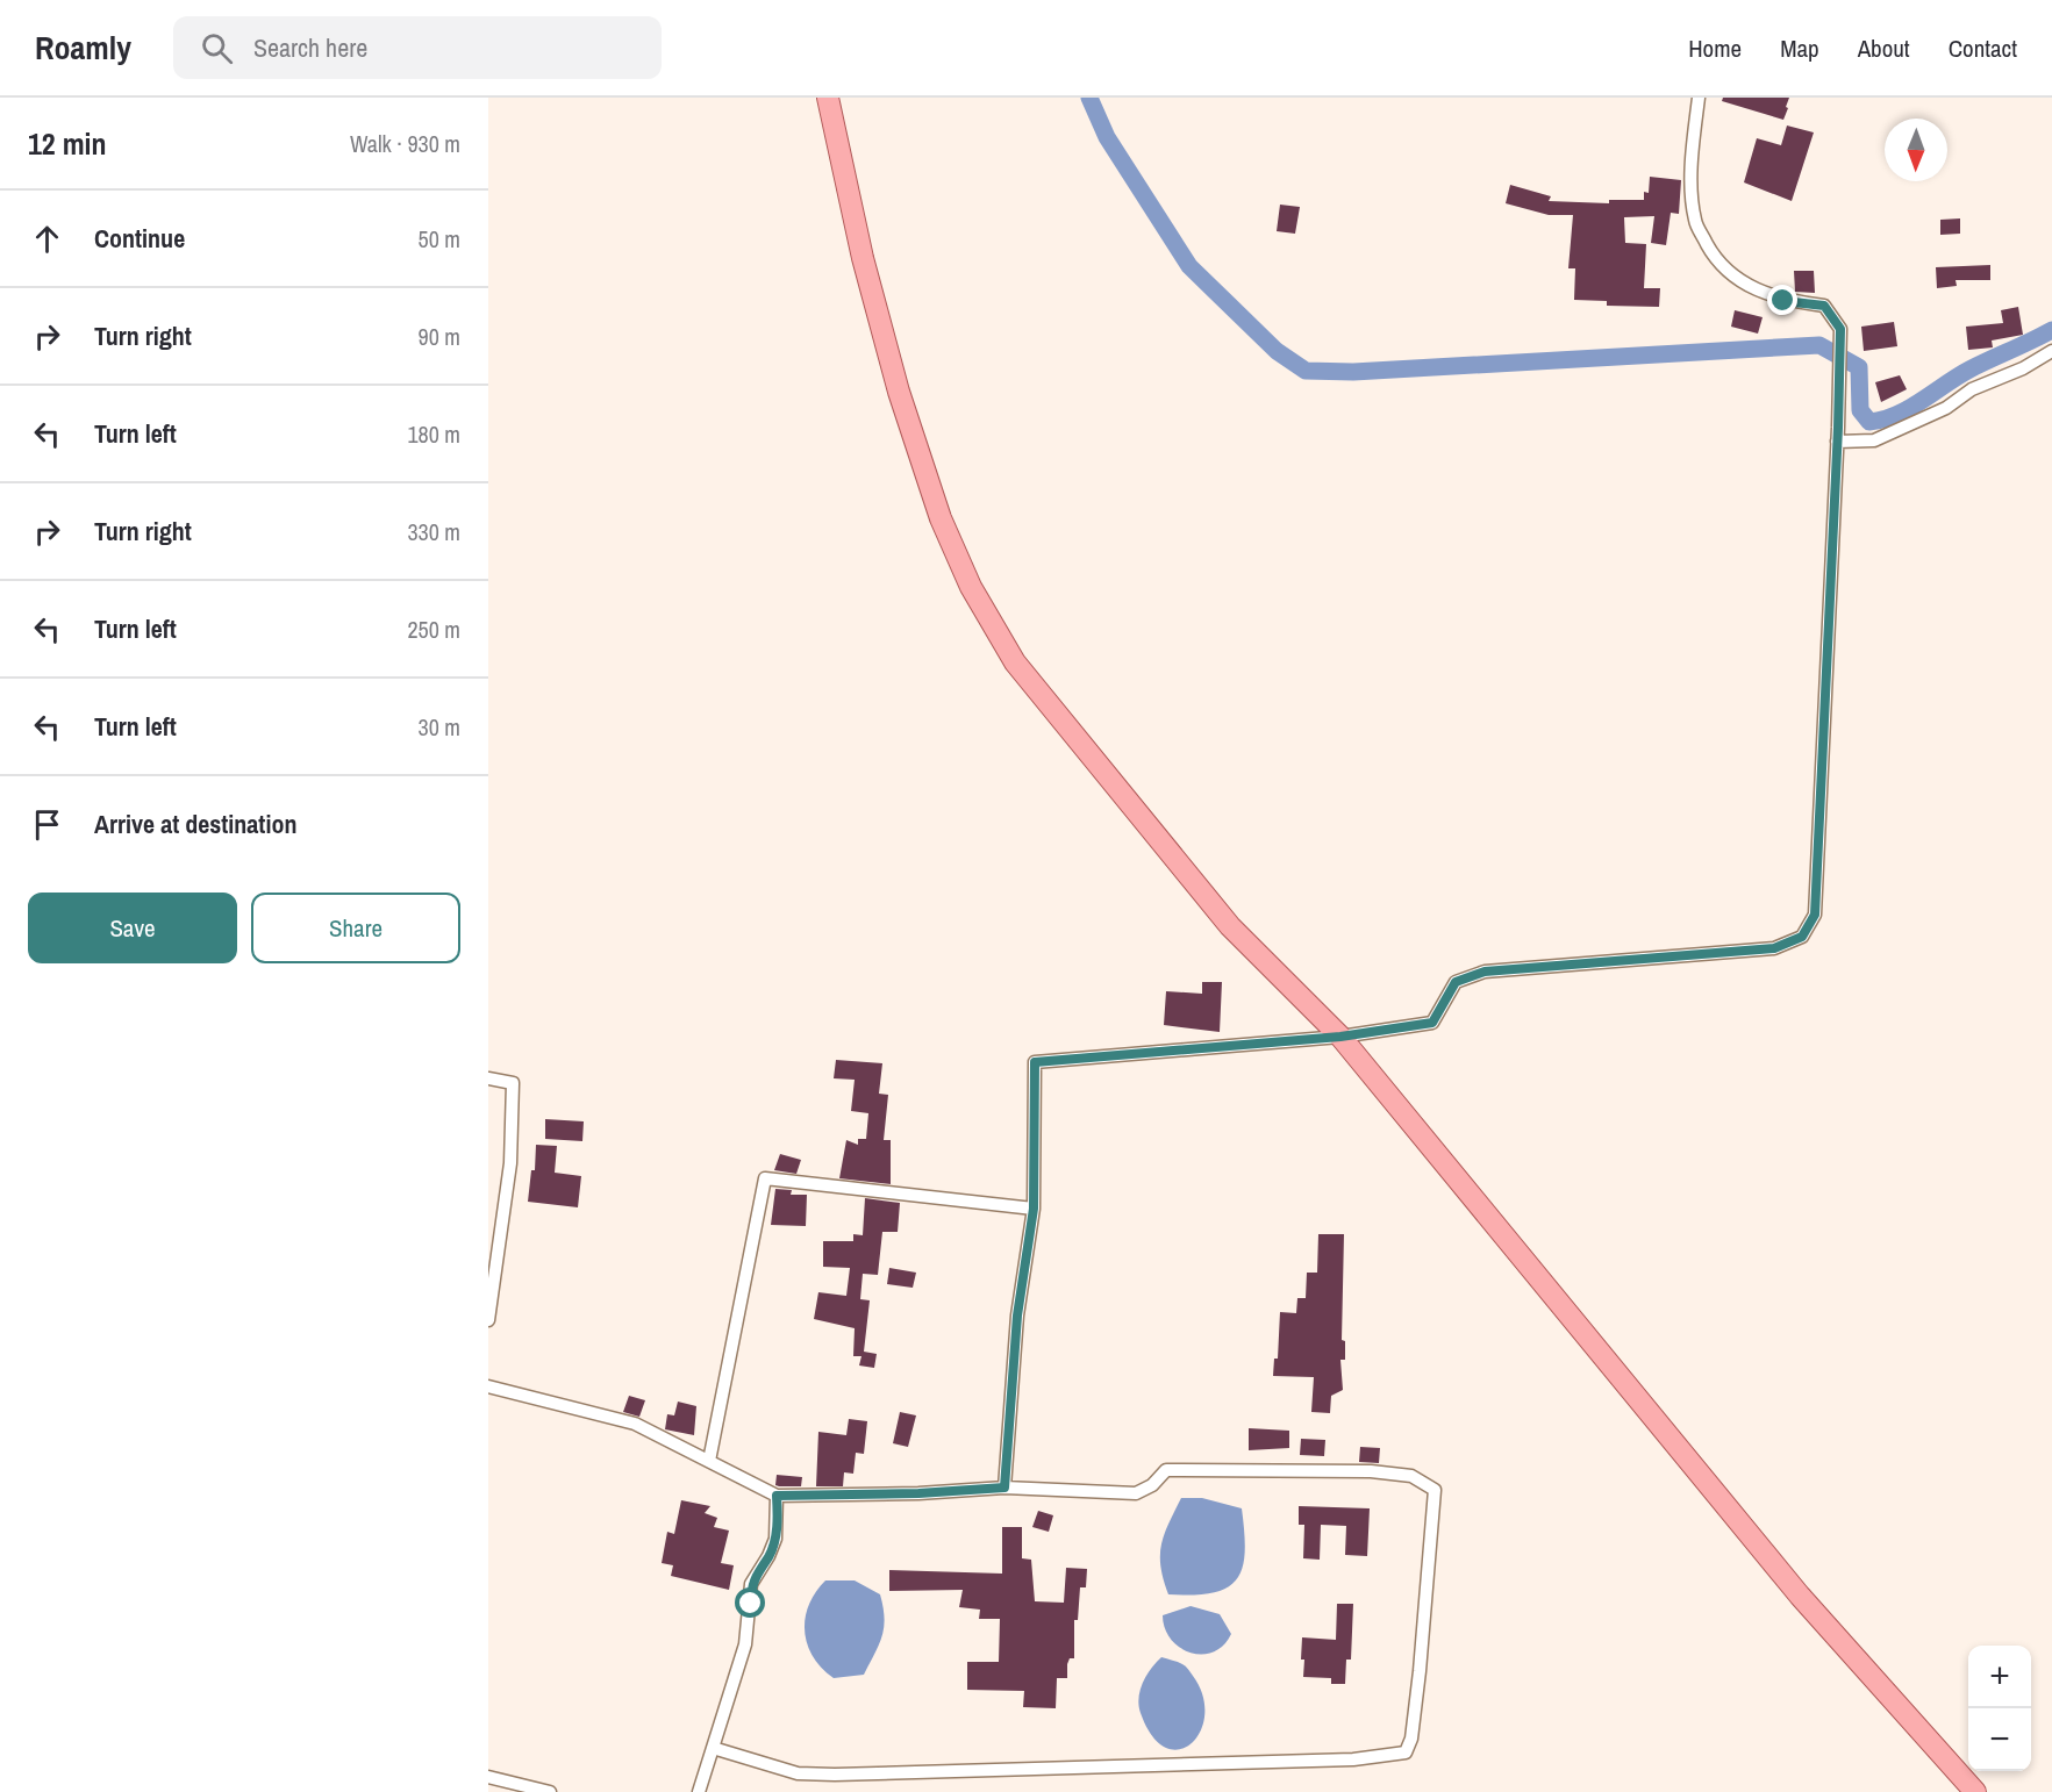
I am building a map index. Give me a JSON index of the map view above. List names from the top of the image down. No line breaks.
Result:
{"north":"bottom","page":{"header":"Roamly","search":"Search here","nav":["Home","Map","About","Contact"],"heading":["12 min","Walk · 930 m"],"list":[["Continue","50 m"],["Turn right","90 m"],["Turn left","180 m"],["Turn right","330 m"],["Turn left","250 m"],["Turn left","30 m"],"Arrive at destination"],"buttons":["Save","Share"],"map_buttons":["+","−"]}}
